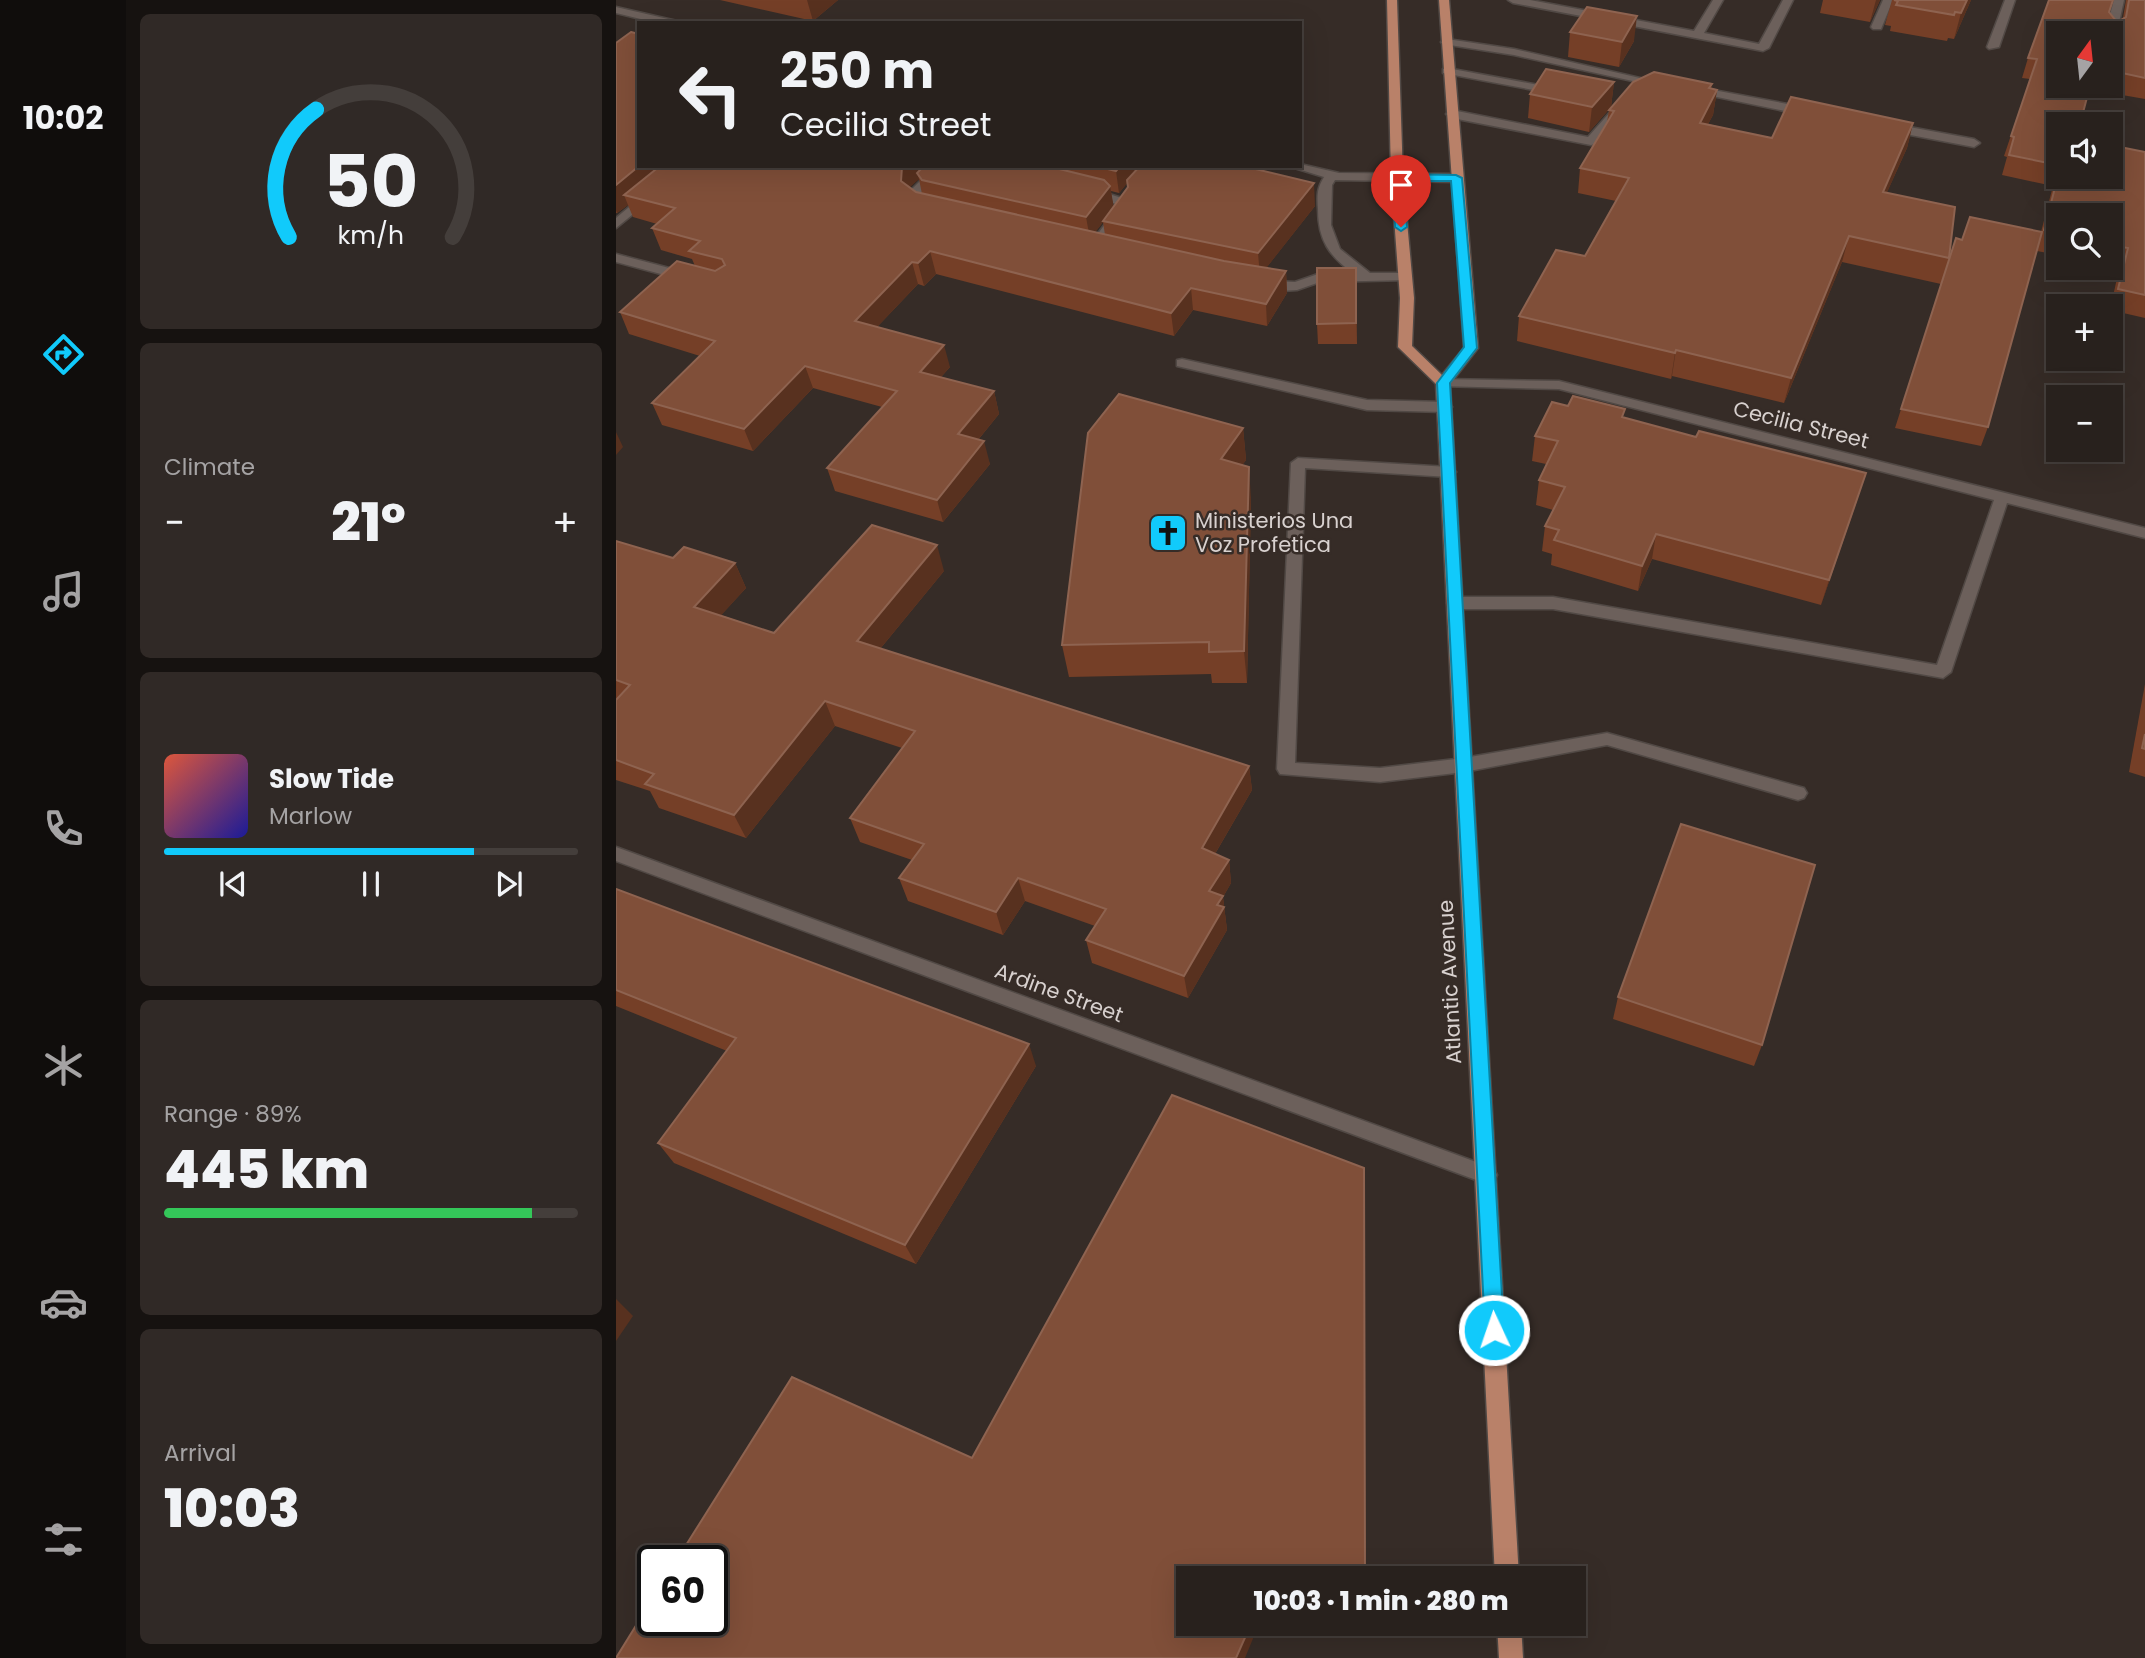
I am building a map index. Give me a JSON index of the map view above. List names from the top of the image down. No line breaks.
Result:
{"streets":{"main road":["Atlantic Avenue"],"street":["Cecilia Street","Ardine Street"]},"crossings":[["Cecilia Street","Atlantic Avenue"],["Atlantic Avenue","Ardine Street"]],"places":{"church":["Ministerios Una Voz Profetica"]},"north":"top","page":{"tabs":"10:02","map_buttons":["+","−"],"turn":["250 m","Cecilia Street"],"tile":["Climate",["Range · 89%","445 km"],["Arrival","10:03"]],"heat":["−","21°","+"],"song":["Slow Tide","Marlow"],"limit":"60","trip":"10:03 · 1 min · 280 m","gauge":["50","km/h"]}}
